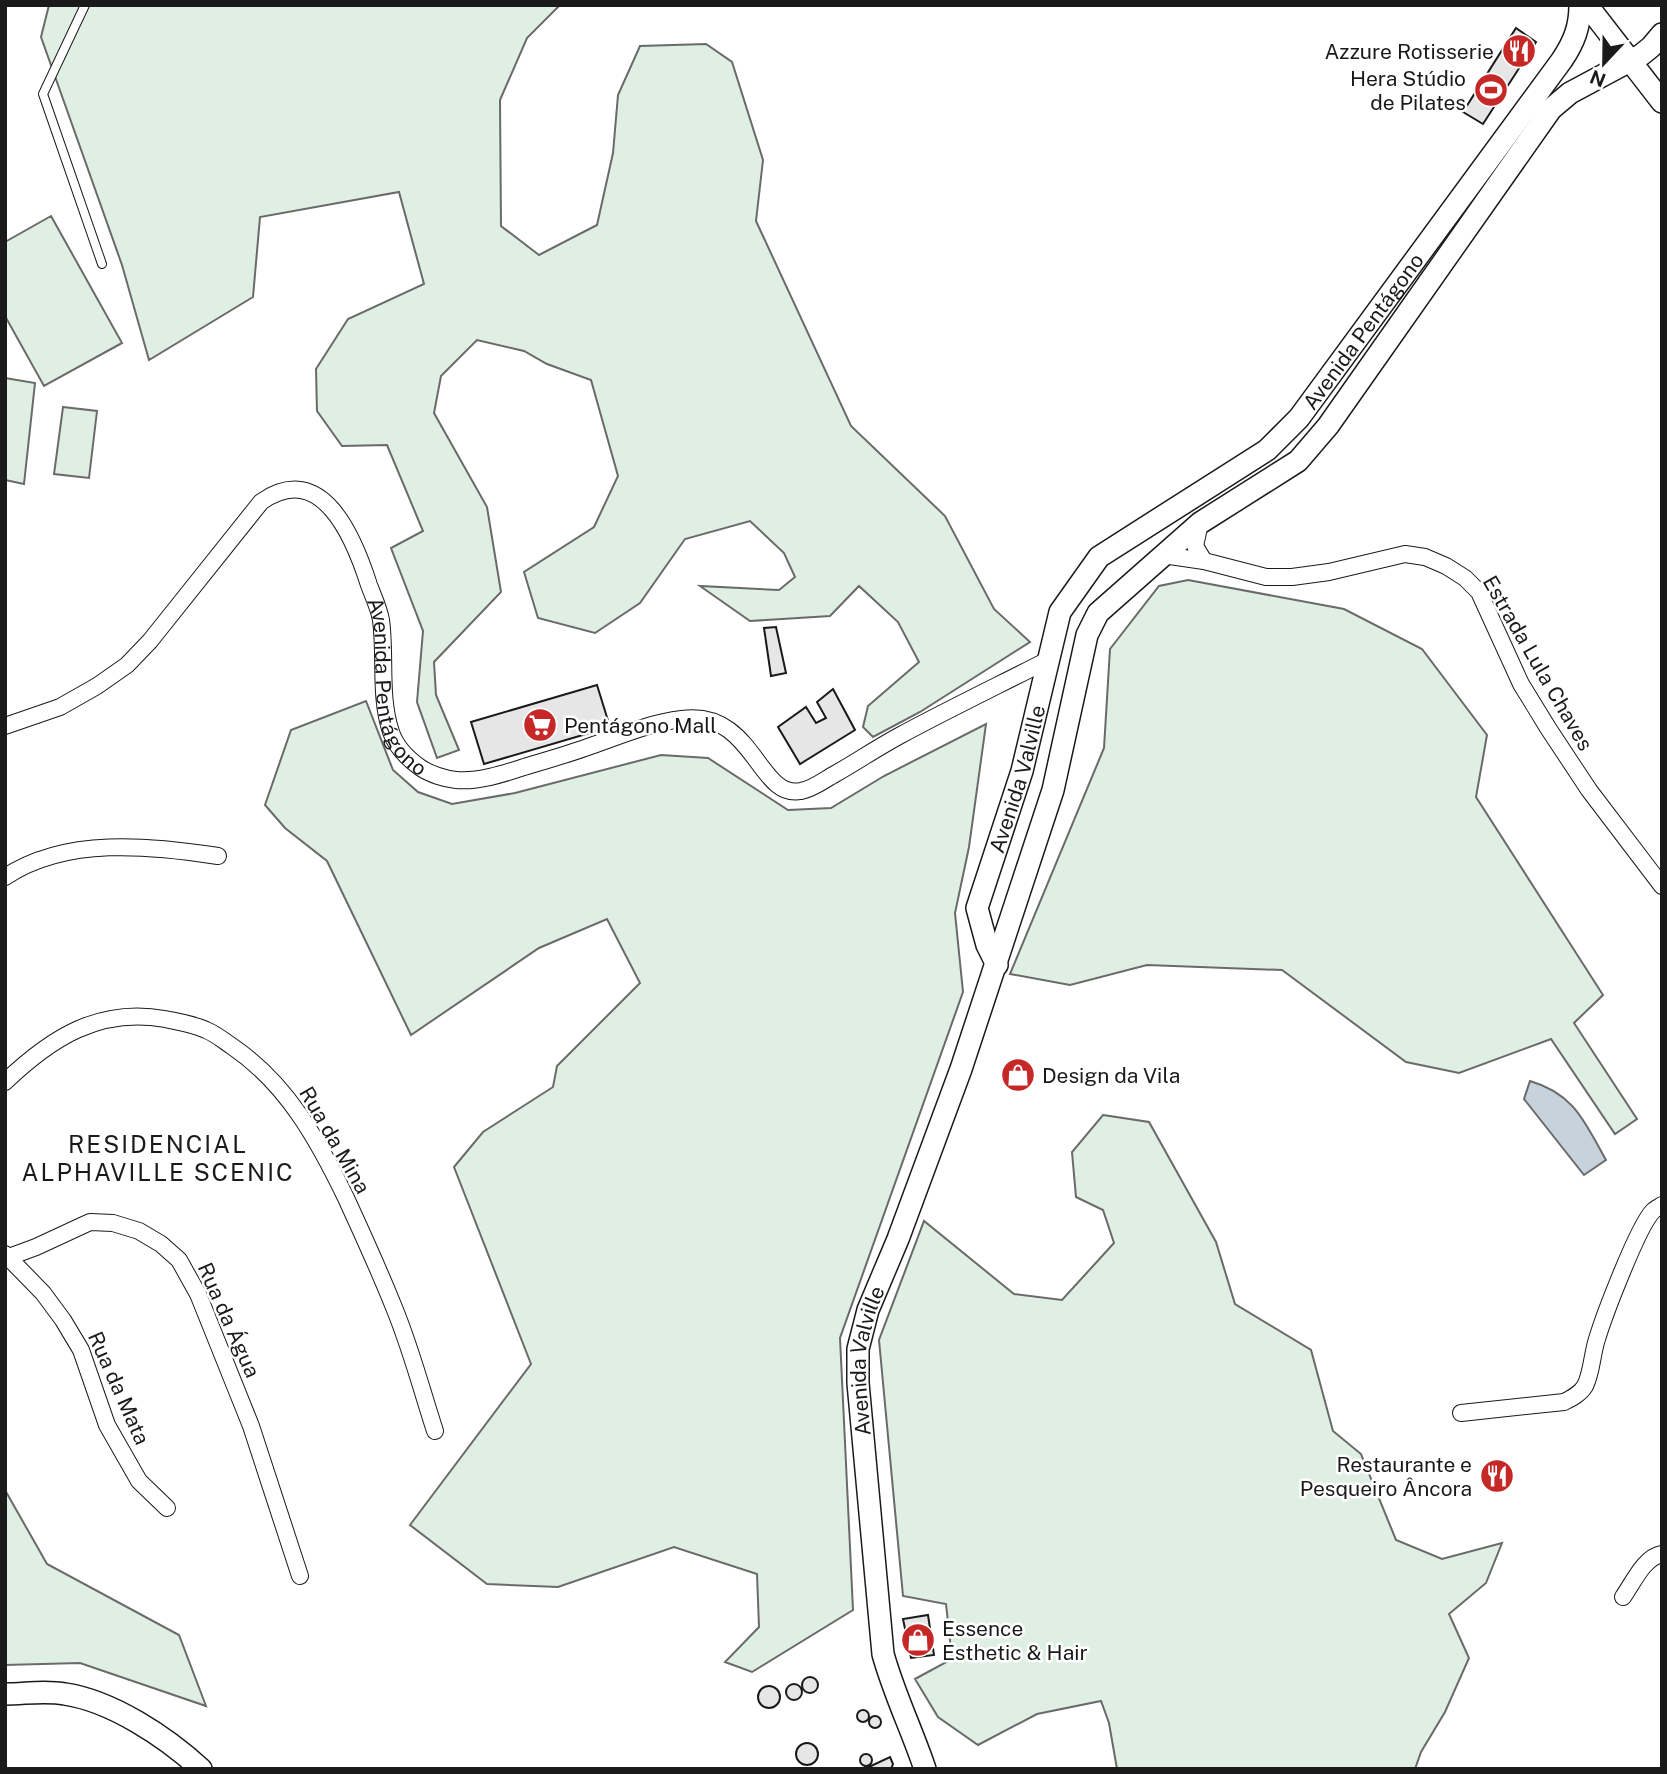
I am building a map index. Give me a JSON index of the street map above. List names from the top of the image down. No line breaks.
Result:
{"streets":{"main road":["Avenida Pentágono","Avenida Valville"],"street":["Estrada Lula Chaves","Rua da Mina","Rua da Água","Rua da Mata"]},"crossings":[["Avenida Pentágono","Estrada Lula Chaves"],["Avenida Pentágono","Avenida Valville"],["Rua da Água","Rua da Mata"]],"districts":["RESIDENCIAL ALPHAVILLE SCENIC"],"places":{"restaurant":["Azzure Rotisserie","Restaurante e Pesqueiro Âncora"],"sports":["Hera Stúdio de Pilates"],"supermarket":["Pentágono Mall"],"shop":["Design da Vila","Essence Esthetic & Hair"]},"north":"bottom"}
